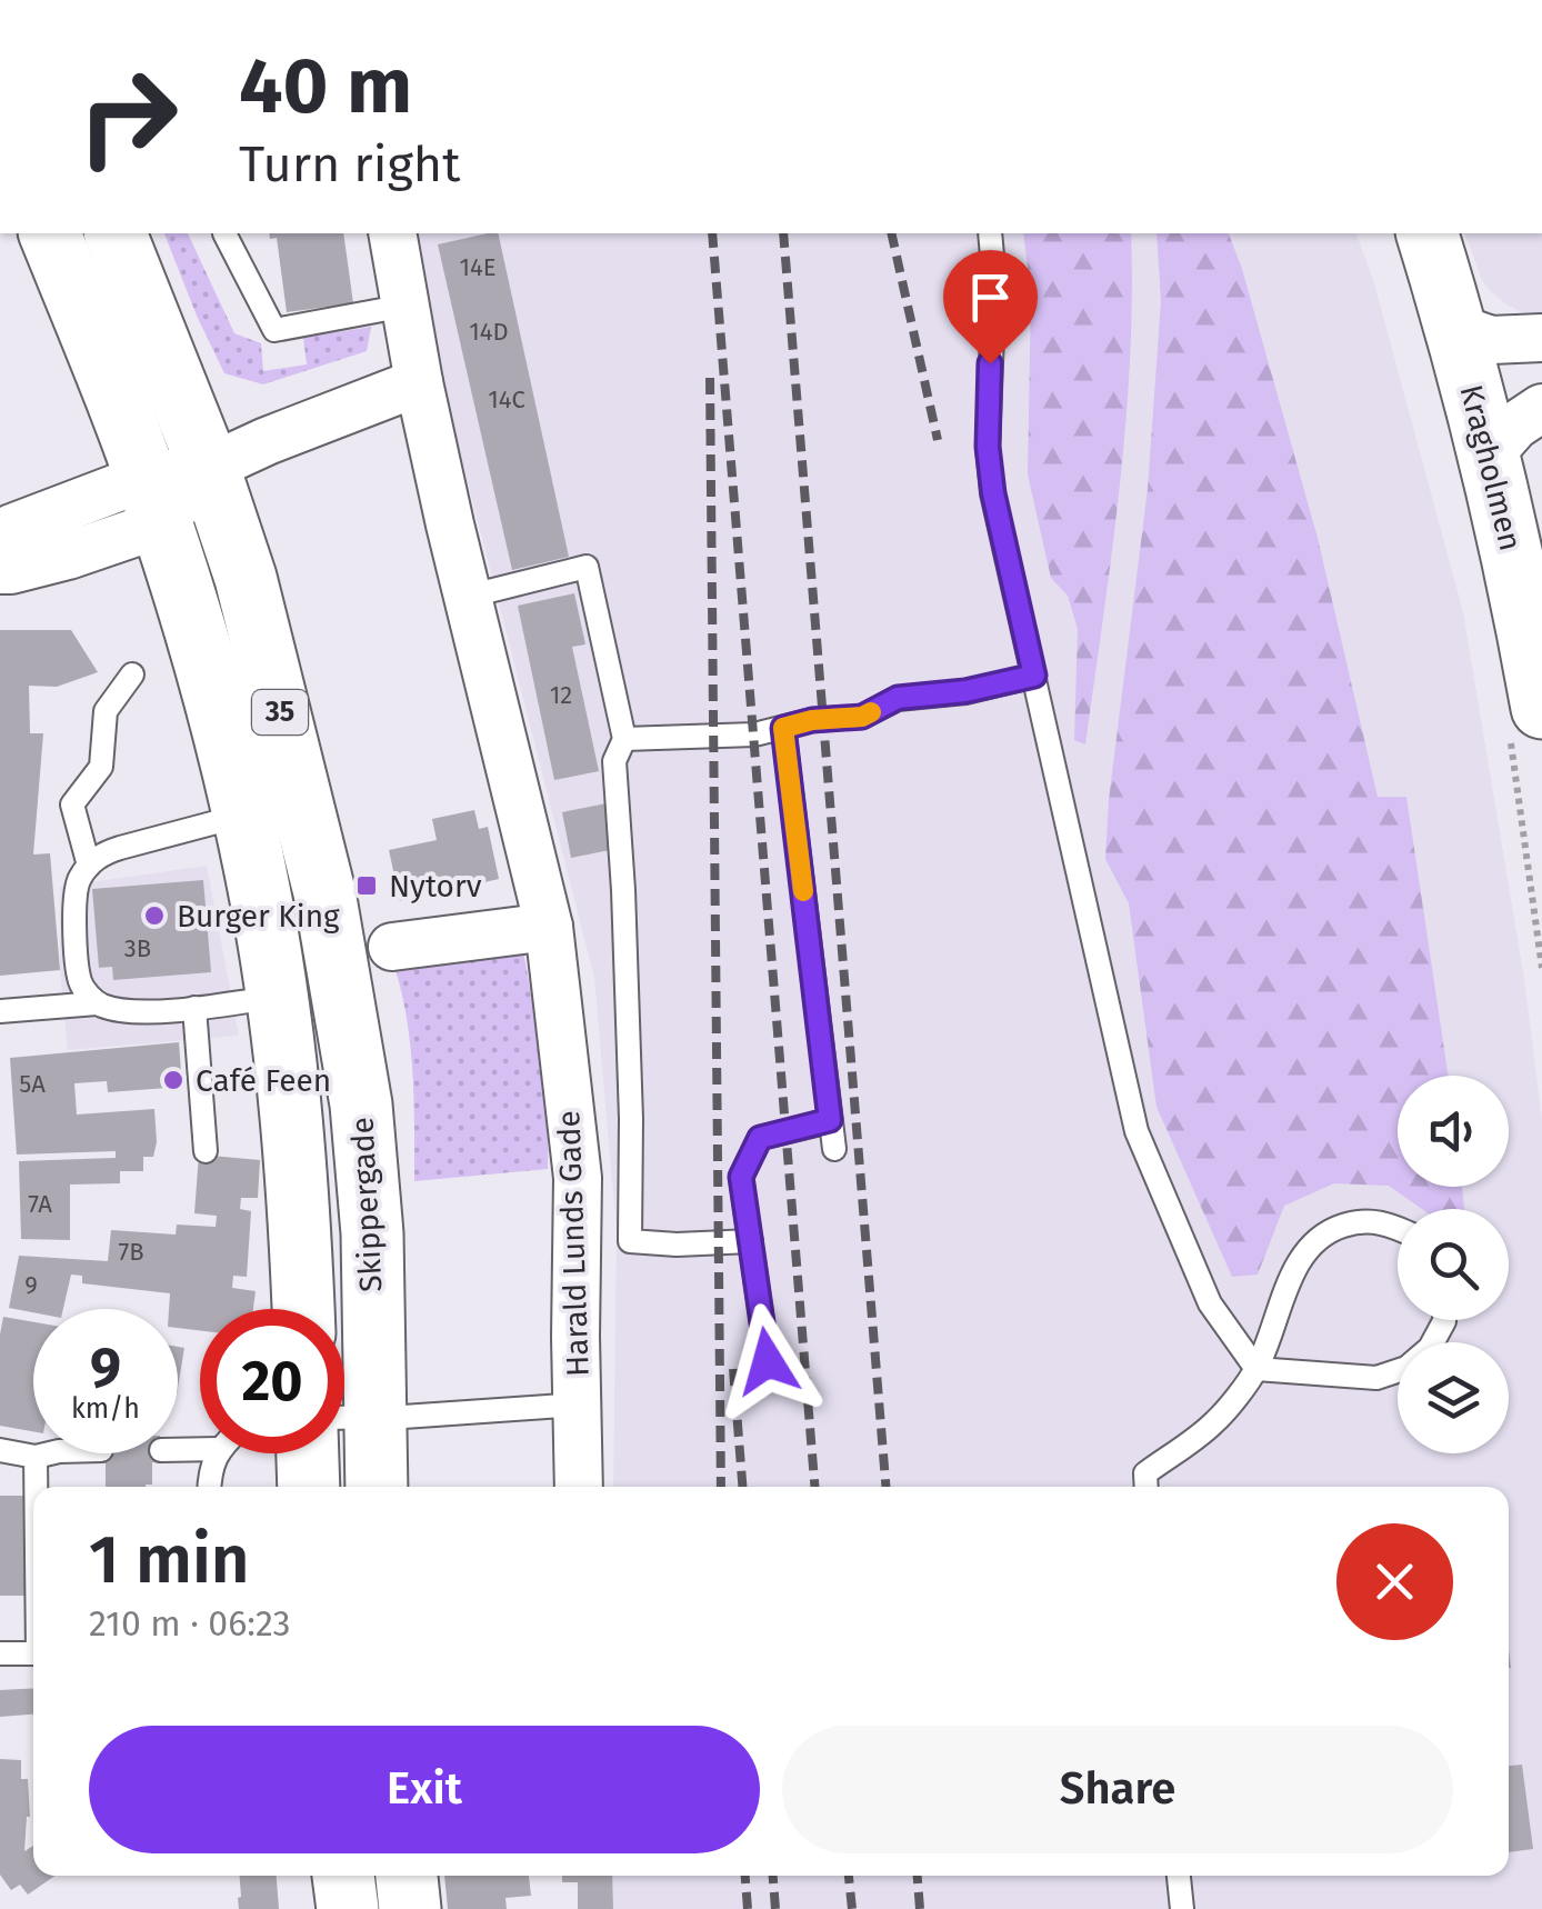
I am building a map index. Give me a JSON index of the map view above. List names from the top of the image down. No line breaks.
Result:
{"streets":{"main road":["Kragholmen","35","Skippergade"],"street":["Harald Lunds Gade"]},"crossings":[["35","Skippergade"]],"places":{"transit":["Nytorv"],"other":["Burger King","Café Feen"]},"house_numbers":["14E","14D","14C","12","3B","5A","7A","7B","9"],"page":{"turn":["40 m","Turn right"],"speed":"9 km/h","limit":"20","heading":["1 min","210 m · 06:23"],"buttons":["Exit","Share"]}}
